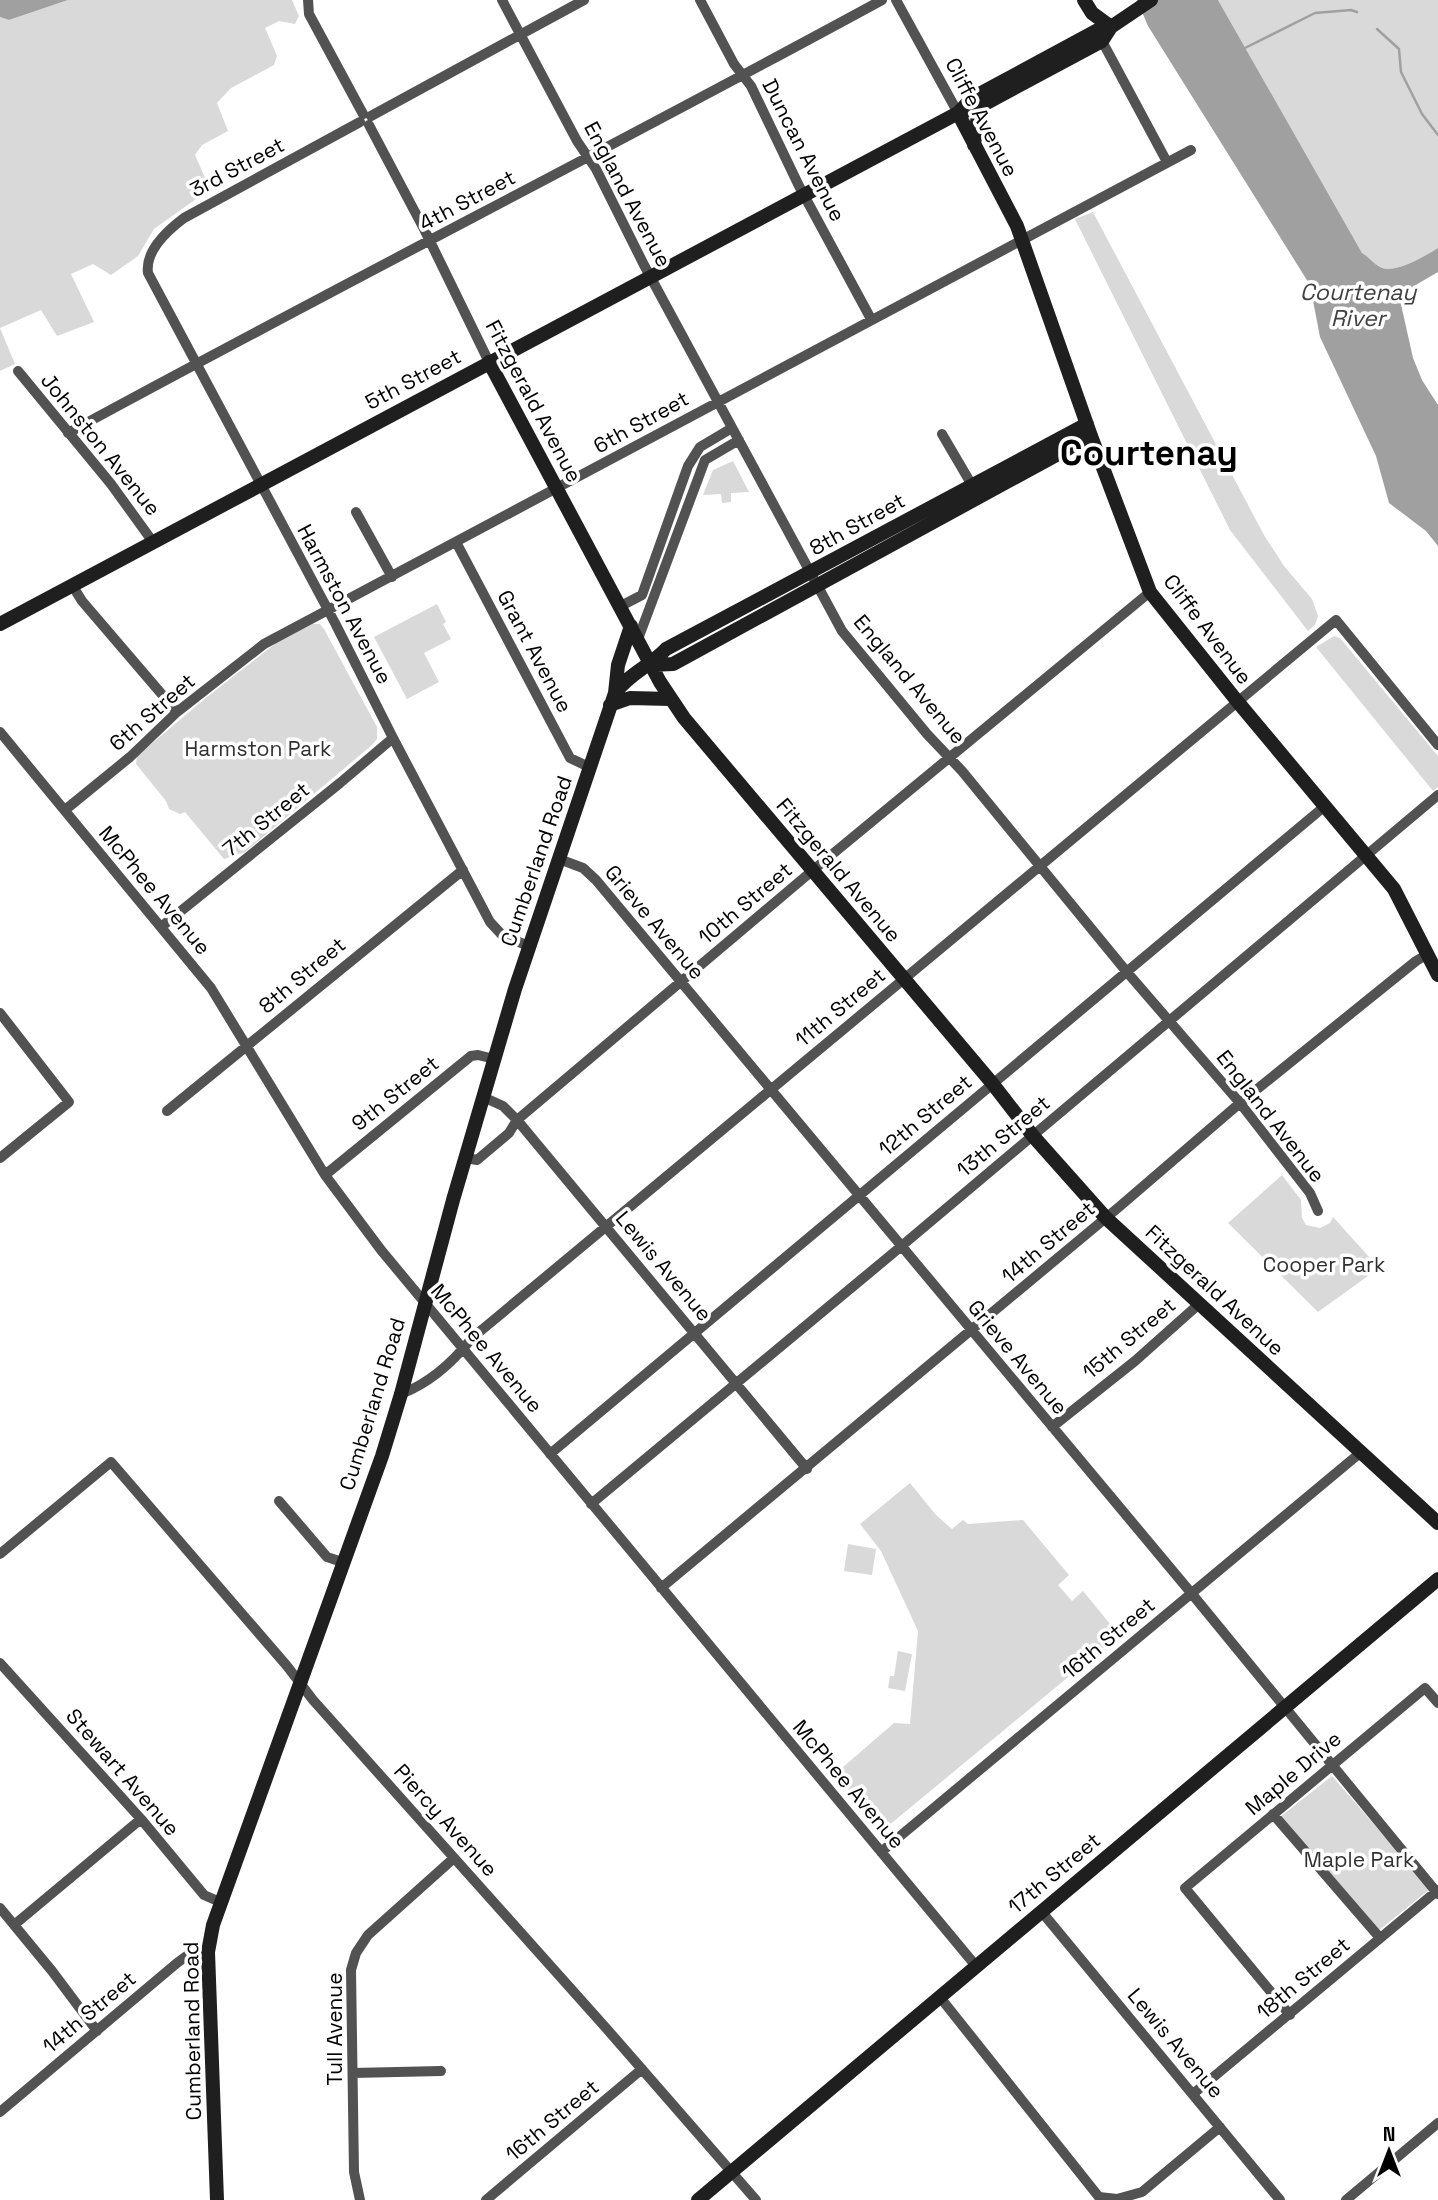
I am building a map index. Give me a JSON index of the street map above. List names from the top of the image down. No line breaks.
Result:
{"streets":{"street":["Cliffe Avenue","Duncan Avenue","3rd Street","England Avenue","4th Street","5th Street","Fitzgerald Avenue","6th Street","Johnston Avenue","8th Street","Harmston Avenue","Grant Avenue","7th Street","Cumberland Road","McPhee Avenue","10th Street","Grieve Avenue","11th Street","9th Street","12th Street","13th Street","14th Street","Lewis Avenue","15th Street","16th Street","Stewart Avenue","Maple Drive","Piercy Avenue","17th Street","18th Street","Tull Avenue"]},"crossings":[["Cliffe Avenue","5th Street"],["Cliffe Avenue","6th Street"],["Cliffe Avenue","8th Street"],["Cliffe Avenue","10th Street"],["Cliffe Avenue","11th Street"],["Cliffe Avenue","12th Street"],["Cliffe Avenue","13th Street"],["Cliffe Avenue","14th Street"],["Duncan Avenue","4th Street"],["Duncan Avenue","5th Street"],["Duncan Avenue","6th Street"],["3rd Street","England Avenue"],["3rd Street","Fitzgerald Avenue"],["3rd Street","Harmston Avenue"],["England Avenue","4th Street"],["England Avenue","5th Street"],["England Avenue","6th Street"],["England Avenue","8th Street"],["England Avenue","Cumberland Road"],["England Avenue","10th Street"],["England Avenue","11th Street"],["England Avenue","12th Street"],["England Avenue","13th Street"],["England Avenue","14th Street"],["4th Street","Fitzgerald Avenue"],["4th Street","Johnston Avenue"],["4th Street","Harmston Avenue"],["5th Street","Fitzgerald Avenue"],["5th Street","Johnston Avenue"],["5th Street","Harmston Avenue"],["Fitzgerald Avenue","6th Street"],["Fitzgerald Avenue","8th Street"],["Fitzgerald Avenue","Cumberland Road"],["Fitzgerald Avenue","10th Street"],["Fitzgerald Avenue","11th Street"],["Fitzgerald Avenue","12th Street"],["Fitzgerald Avenue","13th Street"],["Fitzgerald Avenue","14th Street"],["Fitzgerald Avenue","15th Street"],["Fitzgerald Avenue","16th Street"],["6th Street","Harmston Avenue"],["6th Street","Grant Avenue"],["6th Street","McPhee Avenue"],["8th Street","Harmston Avenue"],["8th Street","Cumberland Road"],["8th Street","McPhee Avenue"],["Harmston Avenue","7th Street"],["Harmston Avenue","Cumberland Road"],["Grant Avenue","Cumberland Road"],["7th Street","McPhee Avenue"],["Cumberland Road","McPhee Avenue"],["Cumberland Road","10th Street"],["Cumberland Road","Grieve Avenue"],["Cumberland Road","11th Street"],["Cumberland Road","9th Street"],["Cumberland Road","14th Street"],["Cumberland Road","Lewis Avenue"],["Cumberland Road","Stewart Avenue"],["Cumberland Road","Piercy Avenue"],["McPhee Avenue","11th Street"],["McPhee Avenue","9th Street"],["McPhee Avenue","12th Street"],["McPhee Avenue","13th Street"],["McPhee Avenue","14th Street"],["McPhee Avenue","16th Street"],["McPhee Avenue","17th Street"],["10th Street","Grieve Avenue"],["10th Street","Lewis Avenue"],["Grieve Avenue","11th Street"],["Grieve Avenue","12th Street"],["Grieve Avenue","13th Street"],["Grieve Avenue","14th Street"],["Grieve Avenue","15th Street"],["Grieve Avenue","16th Street"],["Grieve Avenue","Maple Drive"],["Grieve Avenue","17th Street"],["Grieve Avenue","18th Street"],["11th Street","Lewis Avenue"],["12th Street","Lewis Avenue"],["13th Street","Lewis Avenue"],["14th Street","Lewis Avenue"],["Lewis Avenue","17th Street"],["Lewis Avenue","18th Street"],["16th Street","Piercy Avenue"],["Maple Drive","18th Street"],["Piercy Avenue","17th Street"],["Piercy Avenue","Tull Avenue"]],"districts":["Courtenay"],"water":["Courtenay River"],"parks":["Harmston Park","Cooper Park","Maple Park"],"north":"top"}
